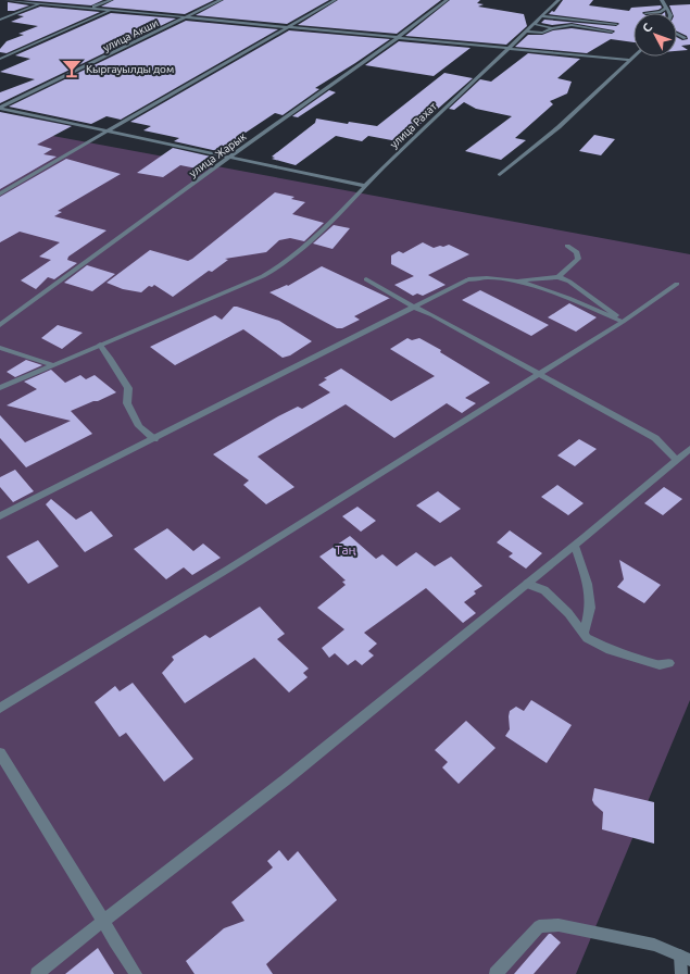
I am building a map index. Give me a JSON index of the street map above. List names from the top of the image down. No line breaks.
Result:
{"streets":{"street":["улица Акши","улица Рахат","улица Жарык"]},"parks":["Таң"],"places":{"bar":["Кыргауылды дом"]},"north":"top left"}
